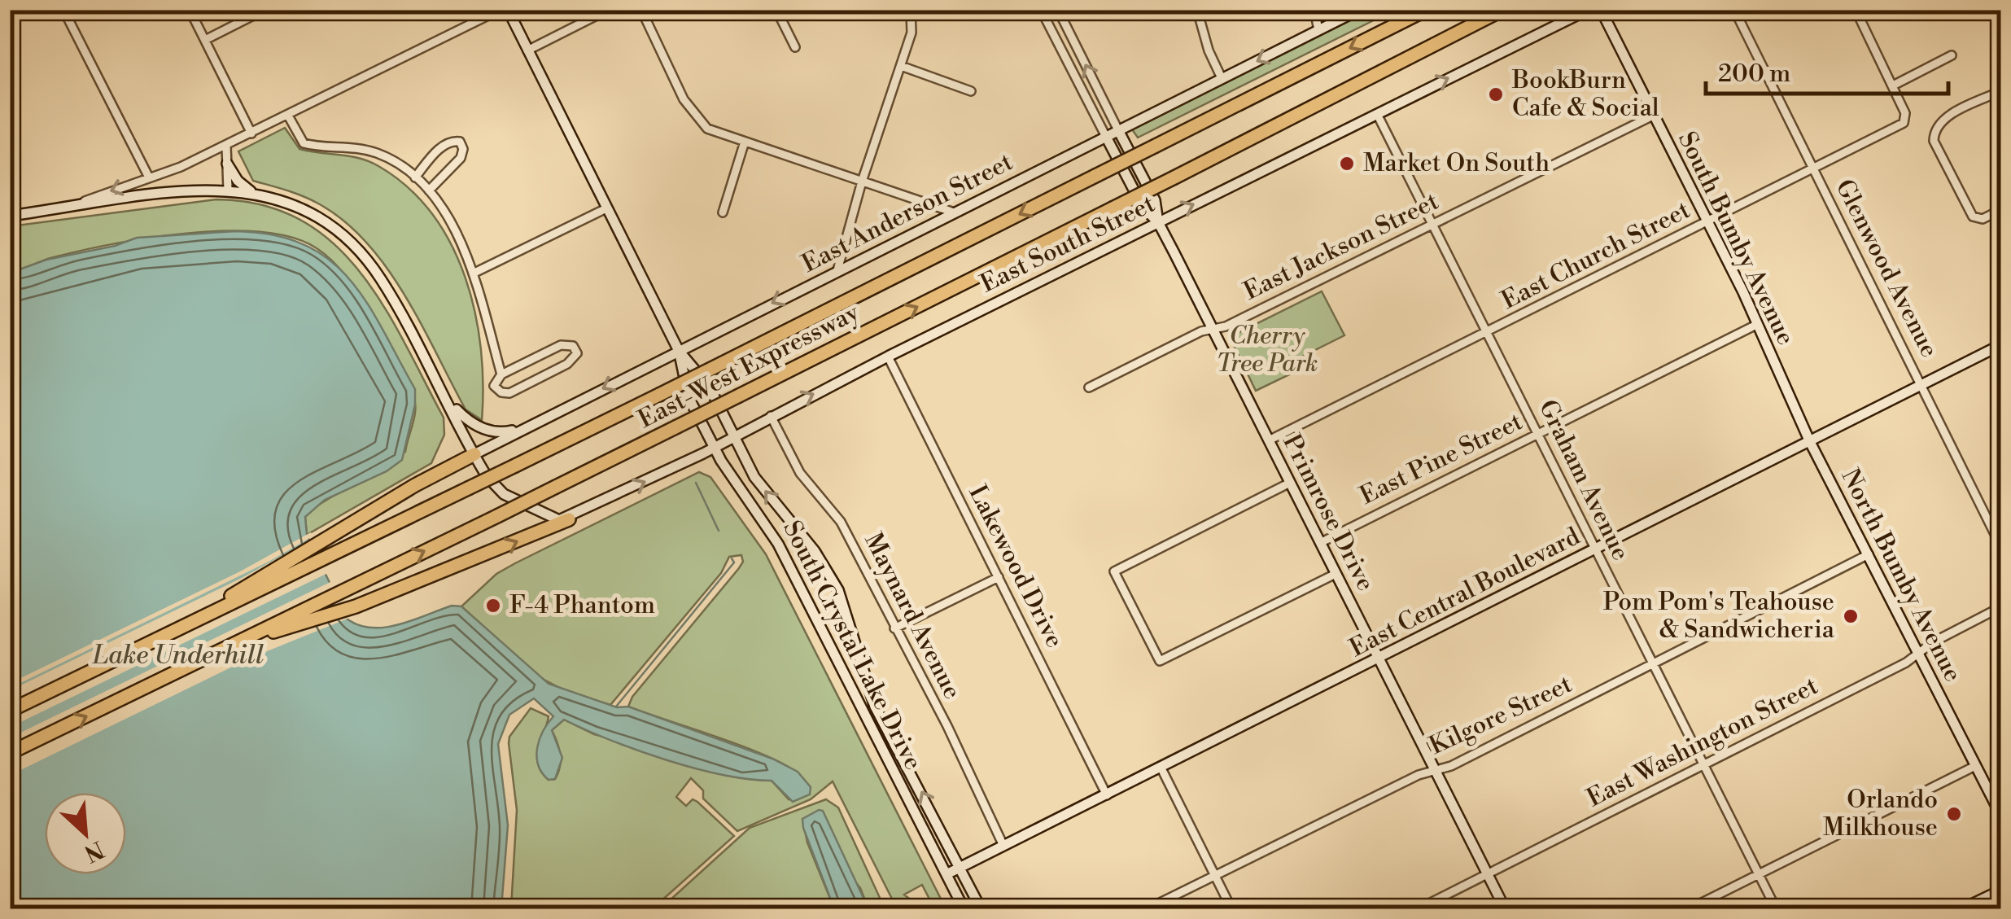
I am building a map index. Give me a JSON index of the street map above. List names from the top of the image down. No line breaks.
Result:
{"streets":{"highway":["East-West Expressway"],"main road":["East Anderson Street","South Bumby Avenue","East South Street","Primrose Drive","North Bumby Avenue","East Central Boulevard","South Crystal Lake Drive"],"street":["East Jackson Street","East Church Street","Glenwood Avenue","East Pine Street","Graham Avenue","Lakewood Drive","Maynard Avenue","Kilgore Street","East Washington Street"]},"crossings":[["East Anderson Street","Primrose Drive"],["East Anderson Street","South Crystal Lake Drive"],["South Bumby Avenue","East Jackson Street"],["South Bumby Avenue","East Church Street"],["South Bumby Avenue","East Pine Street"],["South Bumby Avenue","North Bumby Avenue"],["South Bumby Avenue","East Central Boulevard"],["East South Street","Graham Avenue"],["East South Street","Primrose Drive"],["East South Street","Lakewood Drive"],["East South Street","Maynard Avenue"],["East South Street","South Crystal Lake Drive"],["East Jackson Street","Graham Avenue"],["East Jackson Street","Primrose Drive"],["East Church Street","Glenwood Avenue"],["East Church Street","Graham Avenue"],["East Church Street","Primrose Drive"],["Glenwood Avenue","East Central Boulevard"],["East Pine Street","Graham Avenue"],["East Pine Street","Primrose Drive"],["Graham Avenue","East Central Boulevard"],["Graham Avenue","Kilgore Street"],["Graham Avenue","East Washington Street"],["Primrose Drive","East Central Boulevard"],["Primrose Drive","Kilgore Street"],["Primrose Drive","East Washington Street"],["Lakewood Drive","East Central Boulevard"],["North Bumby Avenue","East Central Boulevard"],["North Bumby Avenue","Kilgore Street"],["North Bumby Avenue","East Washington Street"],["East Central Boulevard","Maynard Avenue"],["East Central Boulevard","South Crystal Lake Drive"]],"one_way":["East Anderson Street","East South Street"],"water":["Lake Underhill"],"parks":["Cherry Tree Park"],"places":["BookBurn Cafe & Social","Market On South","F-4 Phantom","Pom Pom's Teahouse & Sandwicheria","Orlando Milkhouse"],"scale_bar":"200 m","north":"bottom right"}
